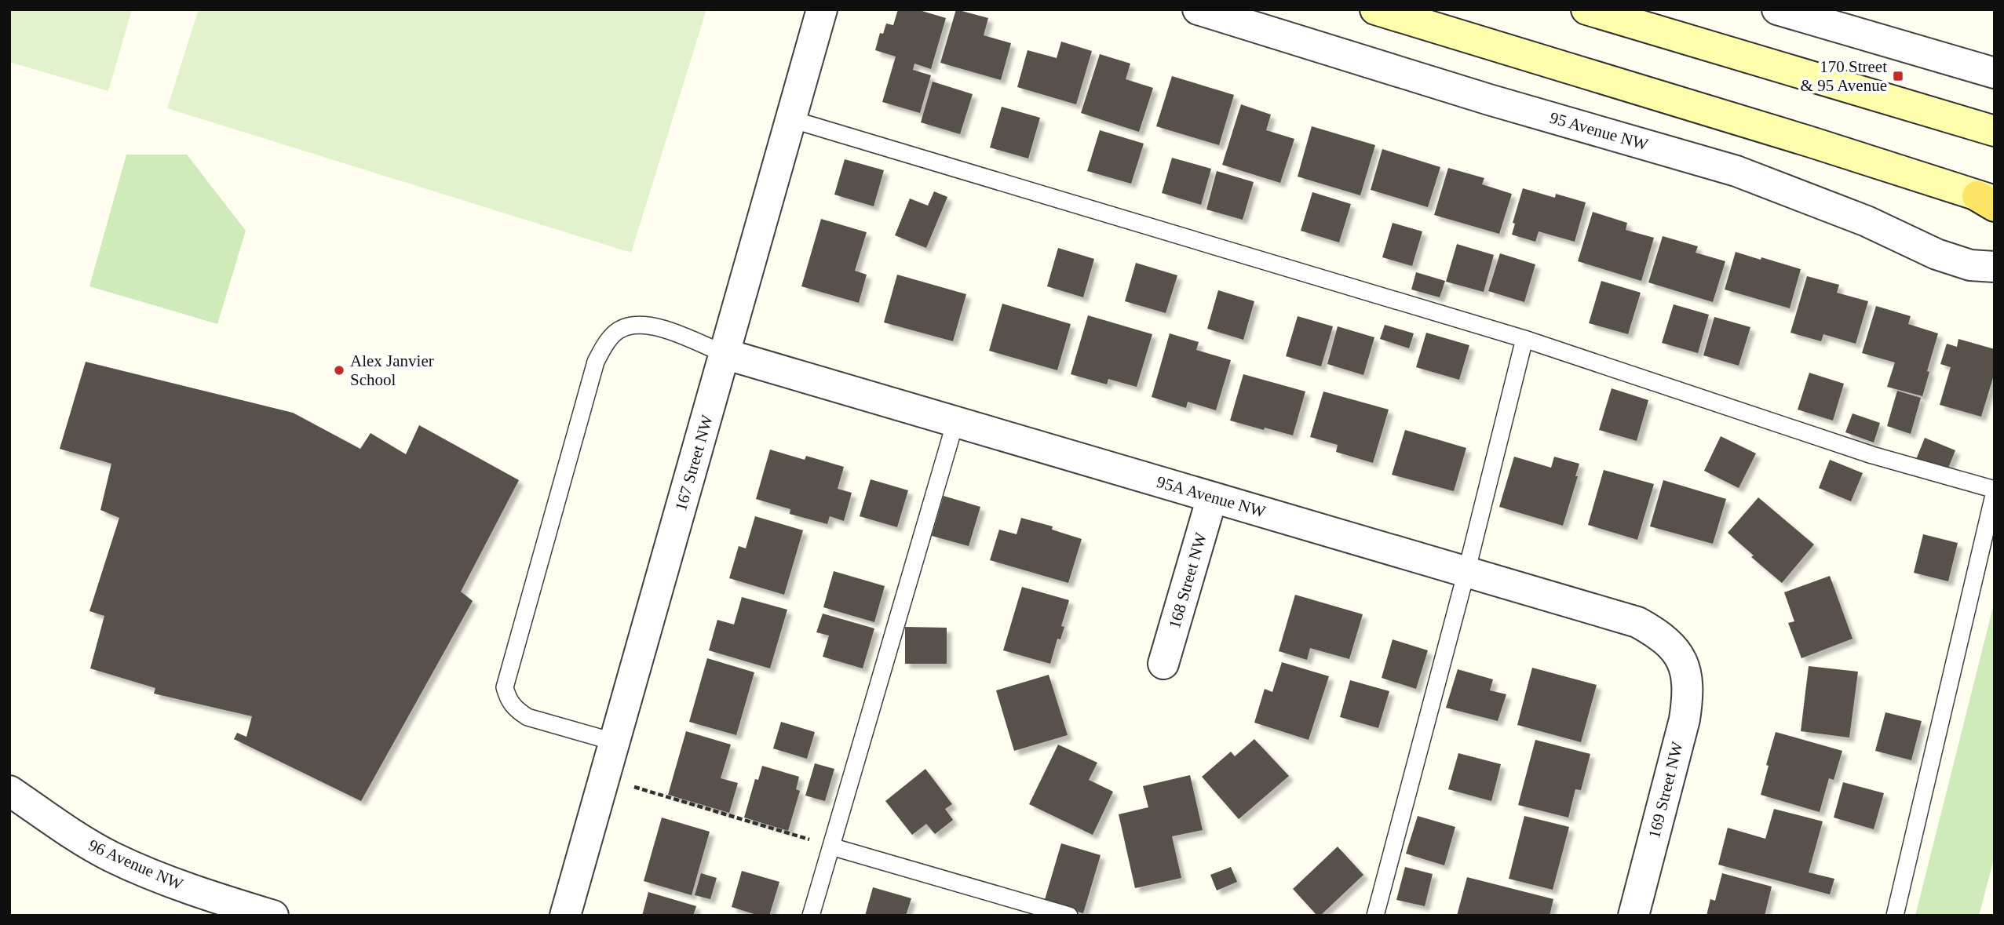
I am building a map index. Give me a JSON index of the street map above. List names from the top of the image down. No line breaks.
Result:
{"streets":{"street":["95 Avenue NW","167 Street NW","95A Avenue NW","168 Street NW","169 Street NW","96 Avenue NW"]},"crossings":[["167 Street NW","95A Avenue NW"],["95A Avenue NW","168 Street NW"],["95A Avenue NW","169 Street NW"]],"places":{"transit":["170 Street & 95 Avenue"],"other":["Alex Janvier School"]}}
